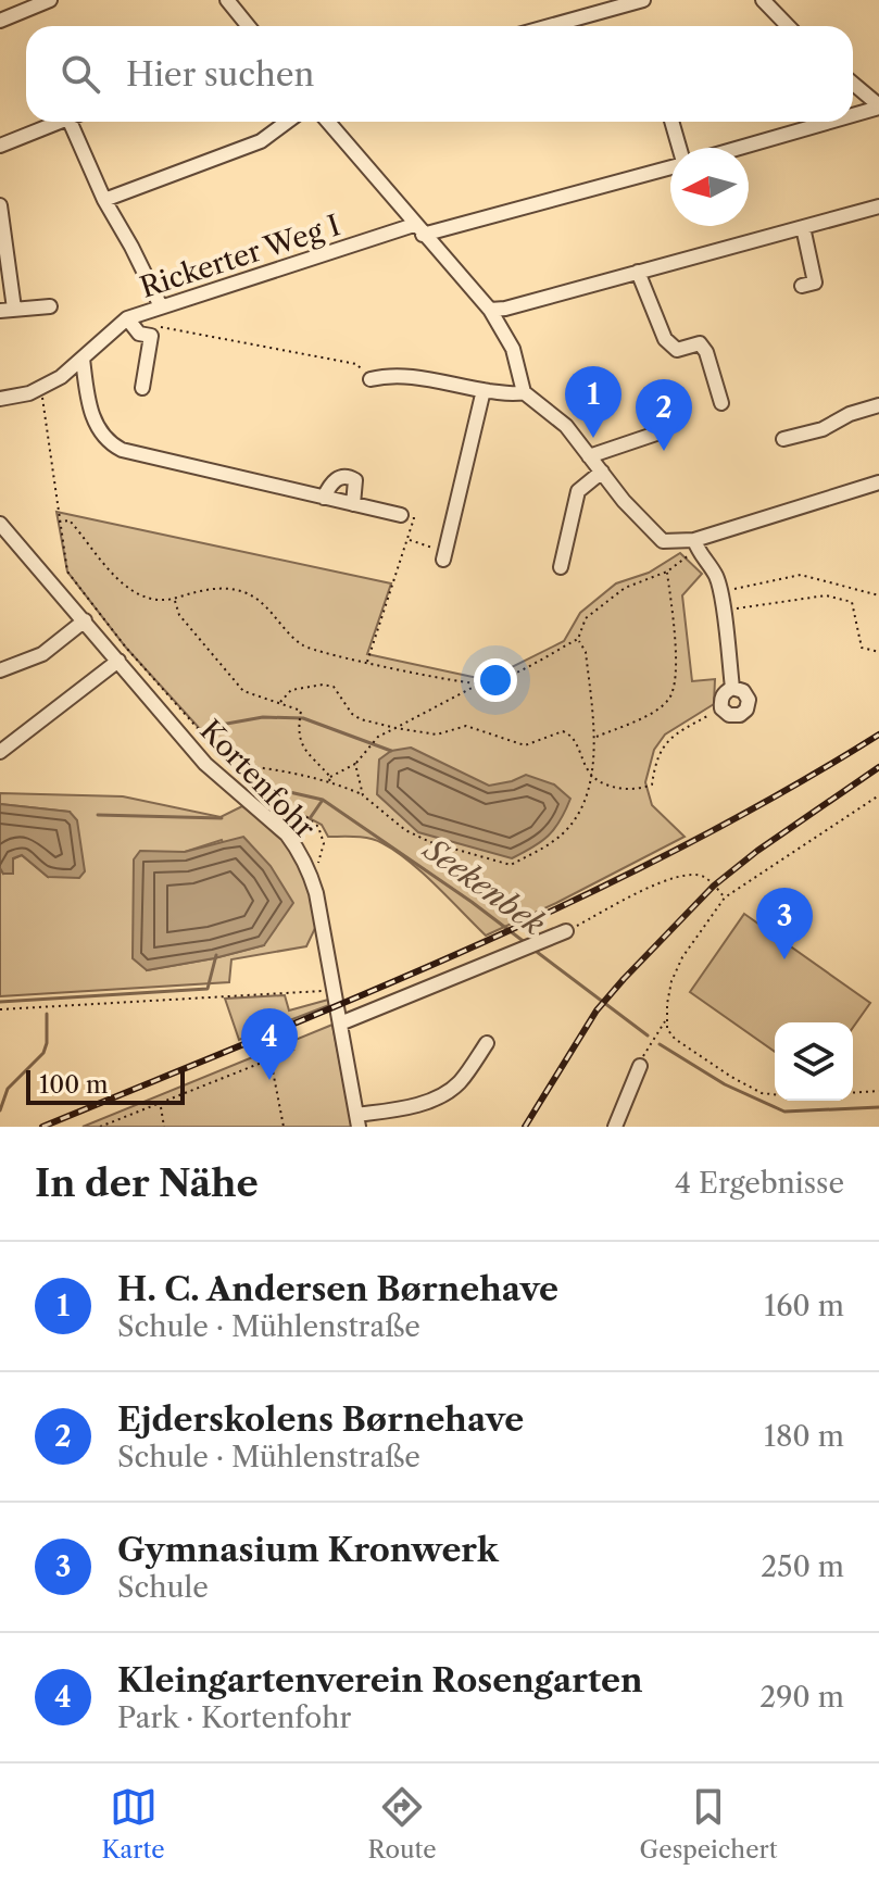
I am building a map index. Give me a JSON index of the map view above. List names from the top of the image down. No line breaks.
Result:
{"streets":{"street":["Rickerter Weg I","Kortenfohr"]},"water":["Seekenbek"],"scale_bar":"100 m","north":"left","page":{"search":"Hier suchen","pins":["1","2","3","4"],"scale":"100 m","heading":["In der Nähe","4 Ergebnisse"],"list":[{"mark":"1","name":"H. C. Andersen Børnehave","note":"Schule · Mühlenstraße","value":"160 m"},{"mark":"2","name":"Ejderskolens Børnehave","note":"Schule · Mühlenstraße","value":"180 m"},{"mark":"3","name":"Gymnasium Kronwerk","note":"Schule","value":"250 m"},{"mark":"4","name":"Kleingartenverein Rosengarten","note":"Park · Kortenfohr","value":"290 m"}],"nav":["Karte","Route","Gespeichert"]}}
